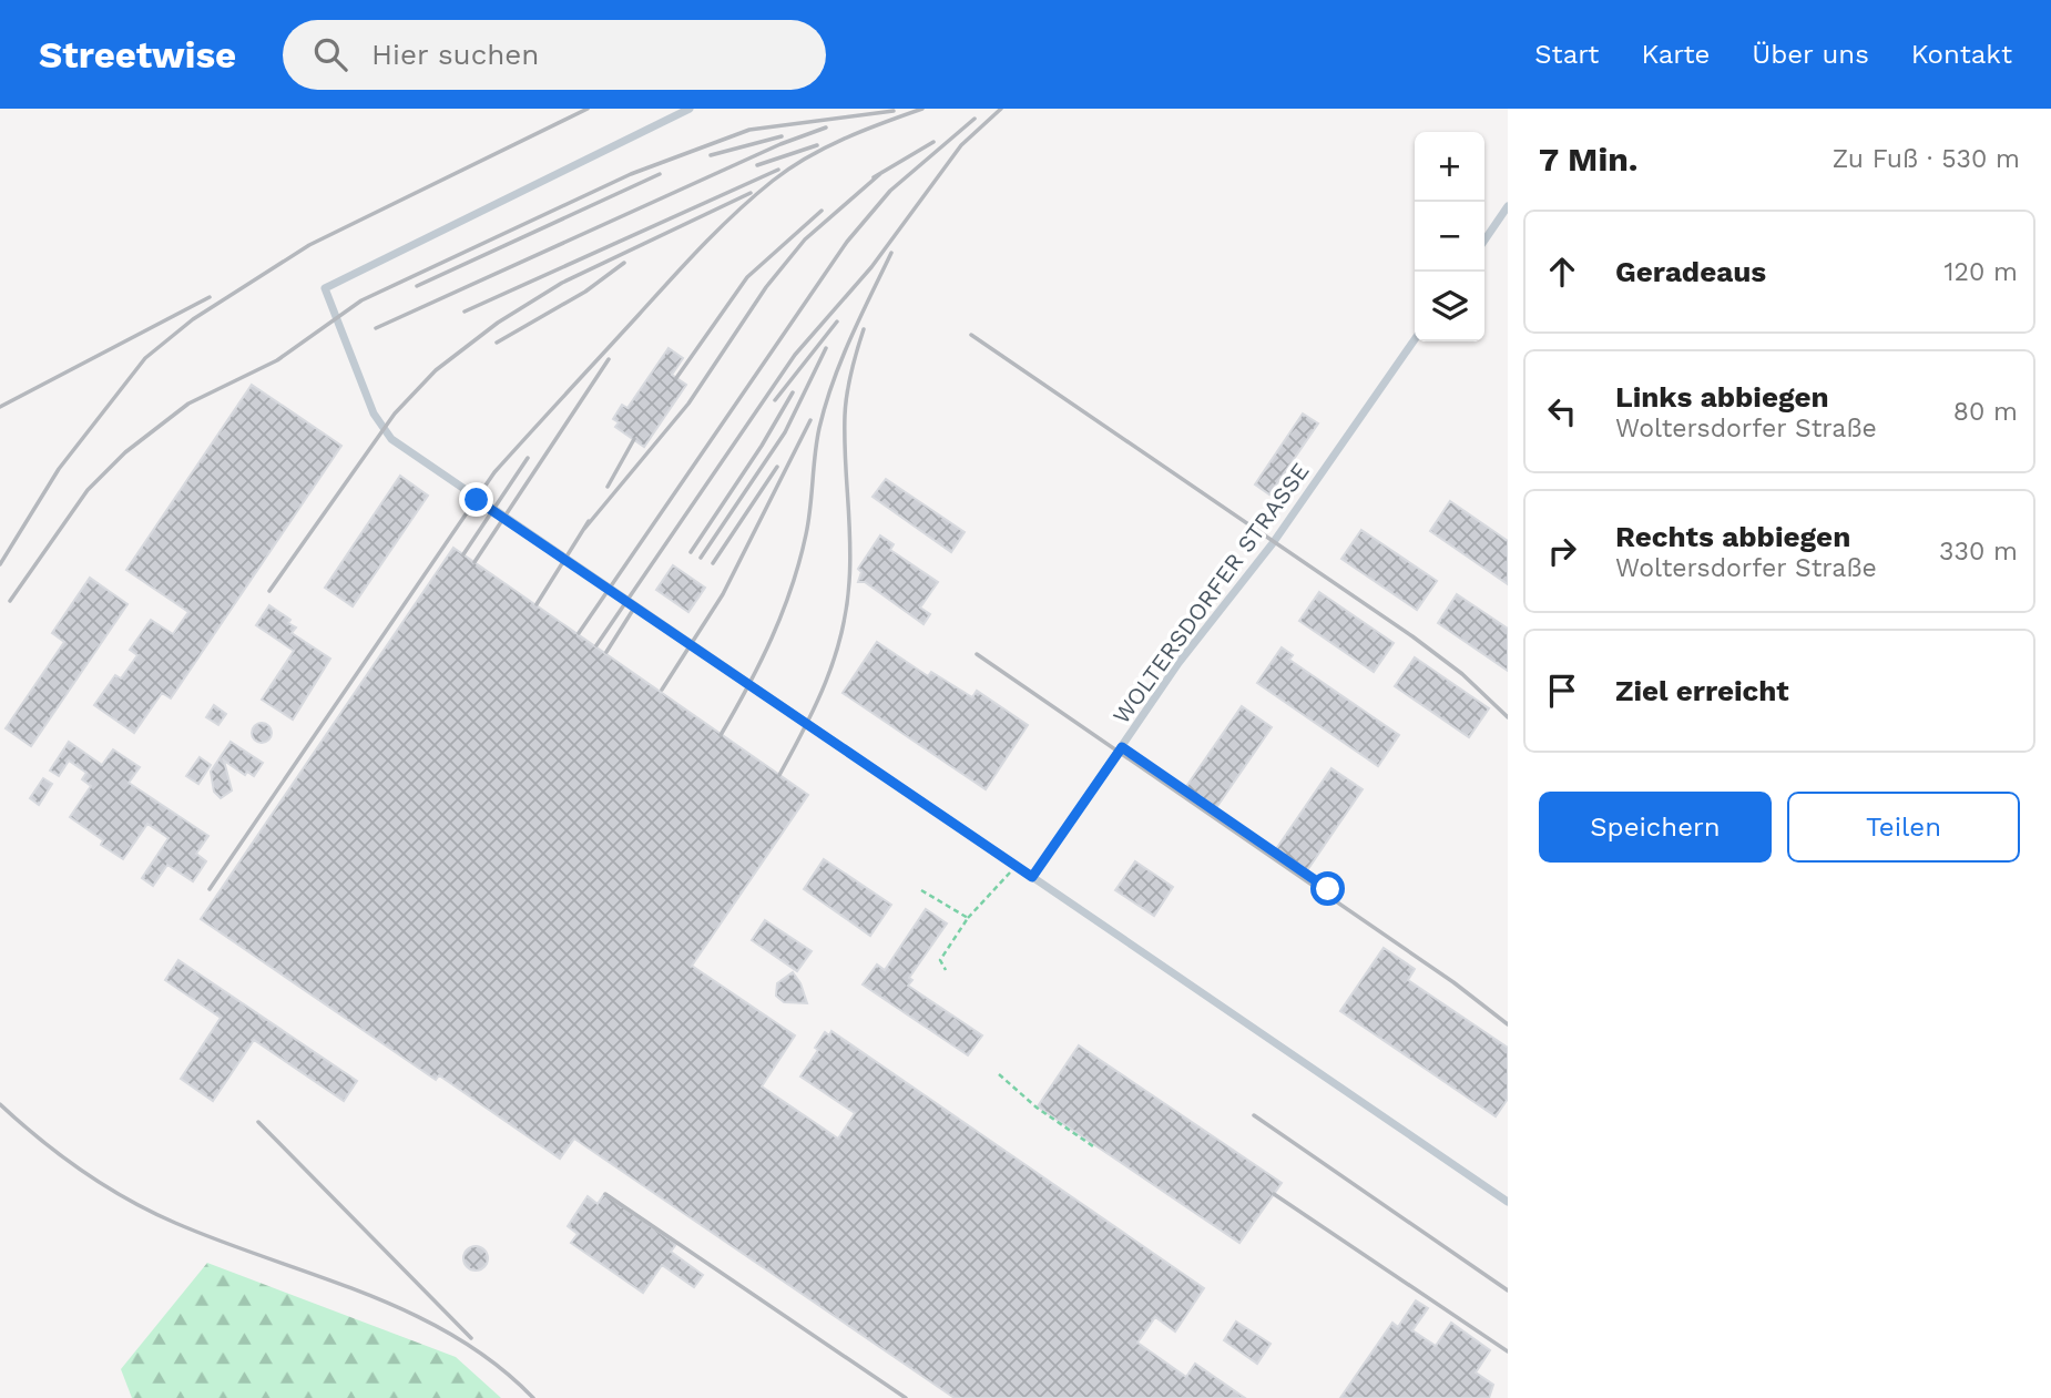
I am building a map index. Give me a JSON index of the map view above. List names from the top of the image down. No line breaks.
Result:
{"streets":{"lane":["WOLTERSDORFER STRASSE"]},"page":{"header":"Streetwise","search":"Hier suchen","nav":["Start","Karte","Über uns","Kontakt"],"heading":["7 Min.","Zu Fuß · 530 m"],"map_buttons":["+","−"],"list":[["Geradeaus","120 m"],["Links abbiegen","Woltersdorfer Straße","80 m"],["Rechts abbiegen","Woltersdorfer Straße","330 m"],"Ziel erreicht"],"buttons":["Speichern","Teilen"]}}
